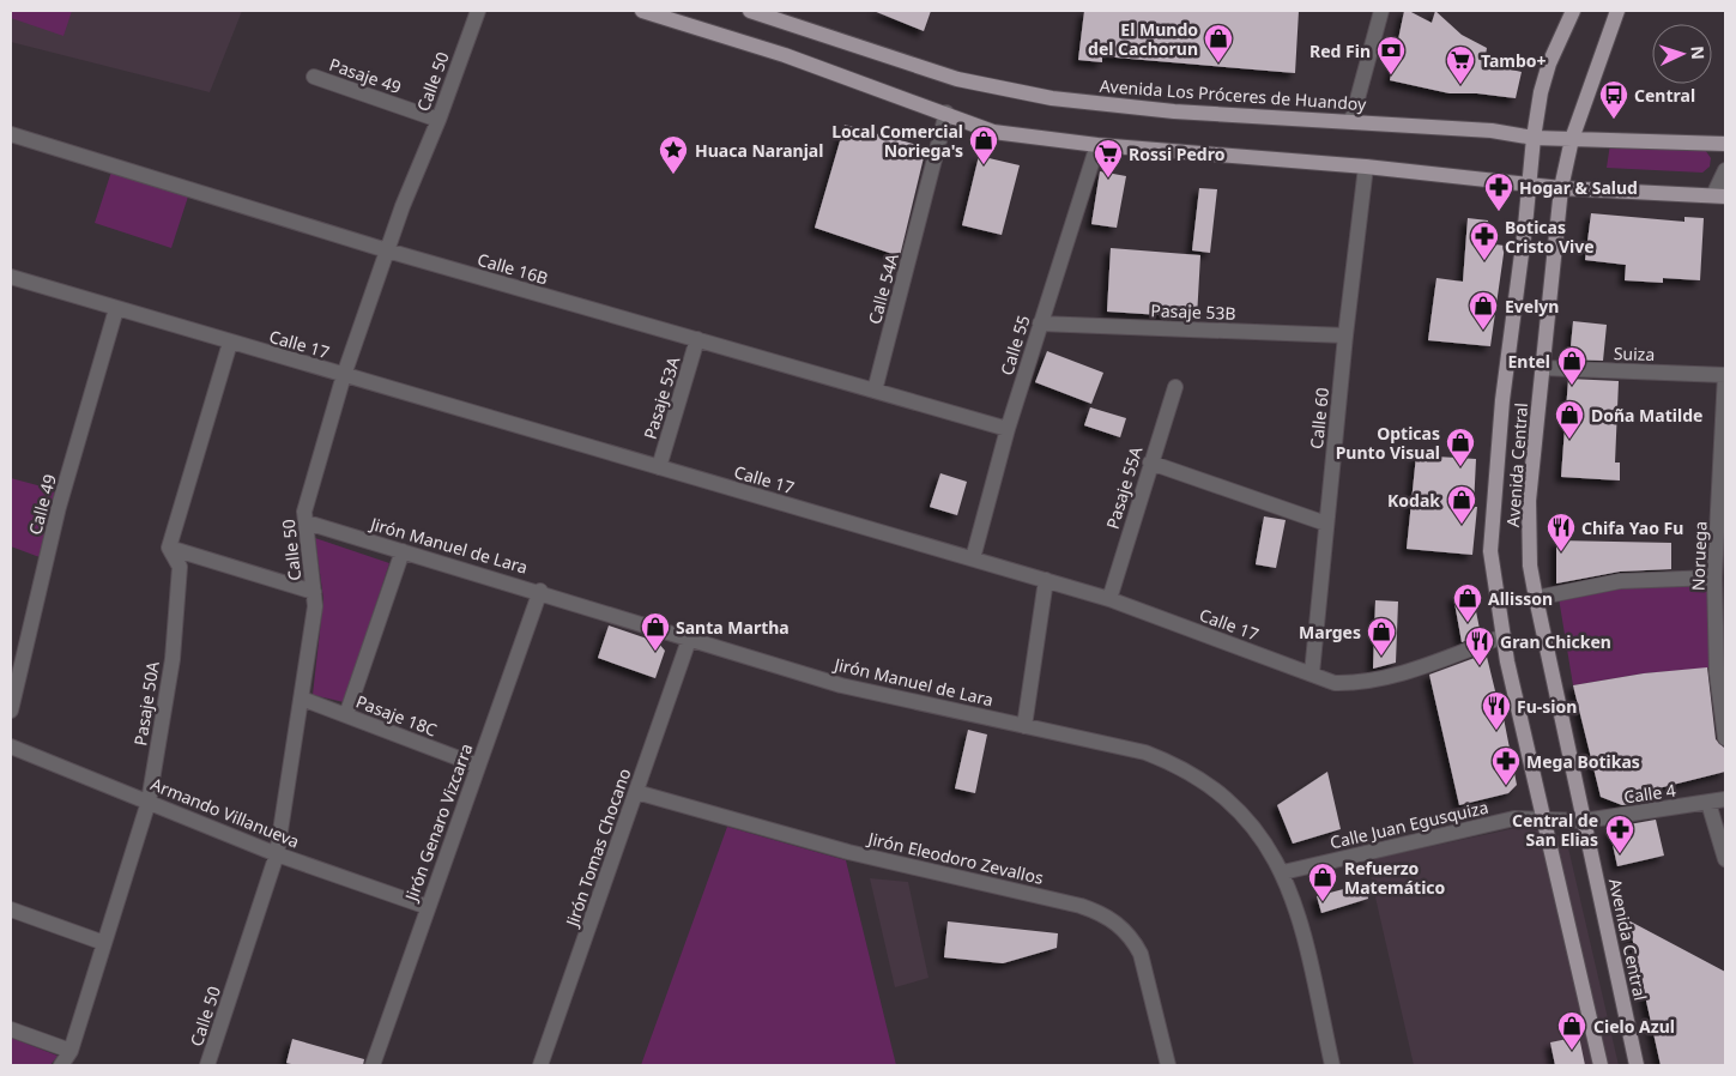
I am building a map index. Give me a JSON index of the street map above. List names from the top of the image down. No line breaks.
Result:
{"streets":{"main road":["Avenida Los Próceres de Huandoy","Avenida Central"],"street":["Pasaje 49","Calle 50","Calle 16B","Calle 54A","Pasaje 53B","Calle 17","Calle 55","Suiza","Pasaje 53A","Calle 60","Pasaje 55A","Calle 49","Jirón Manuel de Lara","Noruega","Pasaje 50A","Pasaje 18C","Calle 4","Armando Villanueva","Jirón Genaro Vizcarra","Calle Juan Egusquiza","Jirón Tomas Chocano","Jirón Eleodoro Zevallos"]},"crossings":[["Pasaje 49","Calle 50"],["Calle 50","Calle 16B"],["Calle 50","Calle 17"],["Calle 50","Jirón Manuel de Lara"],["Calle 50","Pasaje 18C"],["Calle 50","Armando Villanueva"],["Avenida Los Próceres de Huandoy","Avenida Central"],["Calle 16B","Calle 54A"],["Calle 16B","Calle 55"],["Calle 16B","Pasaje 53A"],["Pasaje 53B","Calle 55"],["Pasaje 53B","Calle 60"],["Calle 17","Calle 55"],["Calle 17","Pasaje 53A"],["Calle 17","Calle 60"],["Calle 17","Avenida Central"],["Calle 17","Pasaje 55A"],["Calle 17","Calle 49"],["Suiza","Avenida Central"],["Suiza","Noruega"],["Avenida Central","Calle 4"],["Avenida Central","Calle Juan Egusquiza"],["Jirón Manuel de Lara","Jirón Genaro Vizcarra"],["Jirón Manuel de Lara","Calle Juan Egusquiza"],["Jirón Manuel de Lara","Jirón Tomas Chocano"],["Pasaje 50A","Armando Villanueva"],["Pasaje 18C","Jirón Genaro Vizcarra"],["Calle 4","Calle Juan Egusquiza"],["Armando Villanueva","Jirón Genaro Vizcarra"],["Jirón Tomas Chocano","Jirón Eleodoro Zevallos"]],"places":{"shop":["El Mundo del Cachorun","Local Comercial Noriega's","Evelyn","Entel","Doña Matilde","Opticas Punto Visual","Kodak","Allisson","Santa Martha","Marges","Refuerzo Matemático","Cielo Azul"],"bank":["Red Fin"],"supermarket":["Tambo+","Rossi Pedro"],"bus stop":["Central"],"place":["Huaca Naranjal"],"pharmacy":["Hogar & Salud","Boticas Cristo Vive","Mega Botikas","Central de San Elias"],"restaurant":["Chifa Yao Fu","Gran Chicken","Fu-sion"]},"north":"right"}
